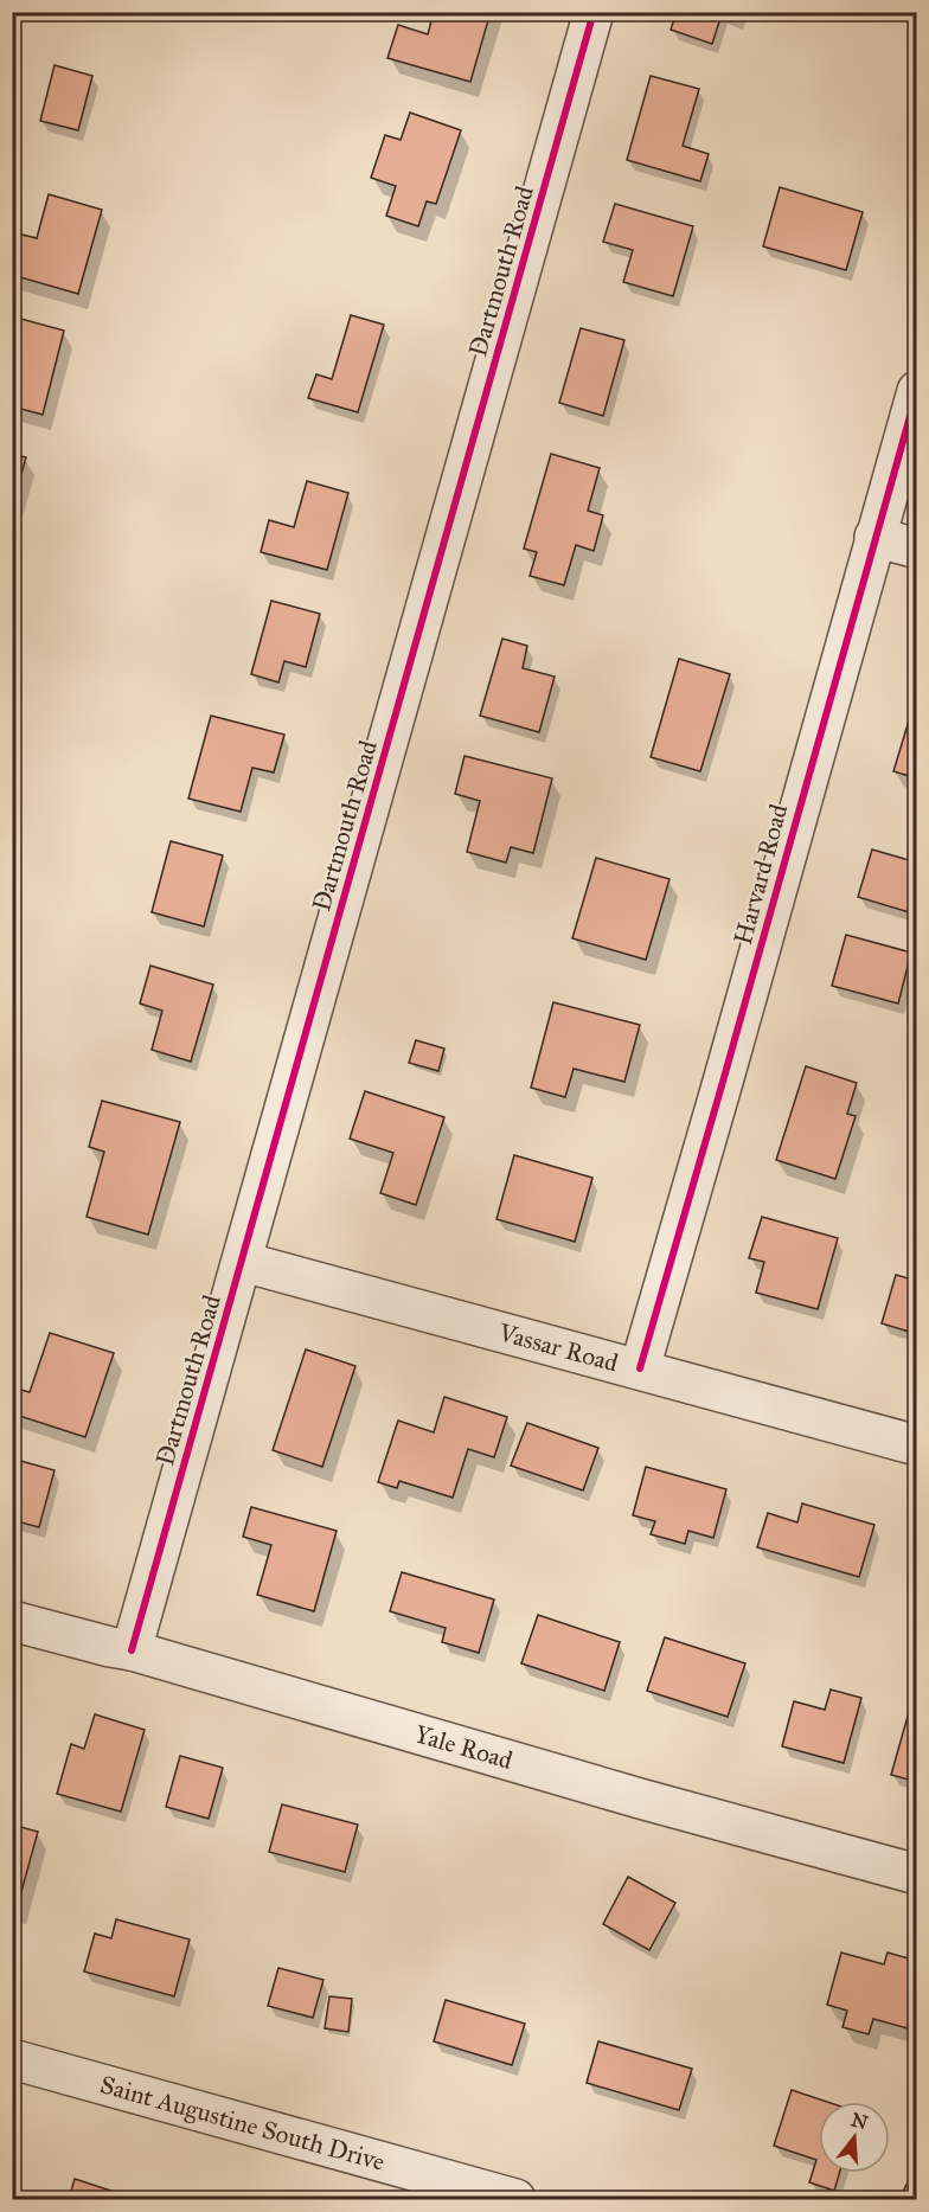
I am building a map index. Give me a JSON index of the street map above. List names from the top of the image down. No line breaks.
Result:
{"streets":{"street":["Dartmouth Road","Harvard Road","Vassar Road","Yale Road","Saint Augustine South Drive"]},"crossings":[["Dartmouth Road","Vassar Road"],["Dartmouth Road","Yale Road"],["Harvard Road","Vassar Road"]],"north":"top"}
